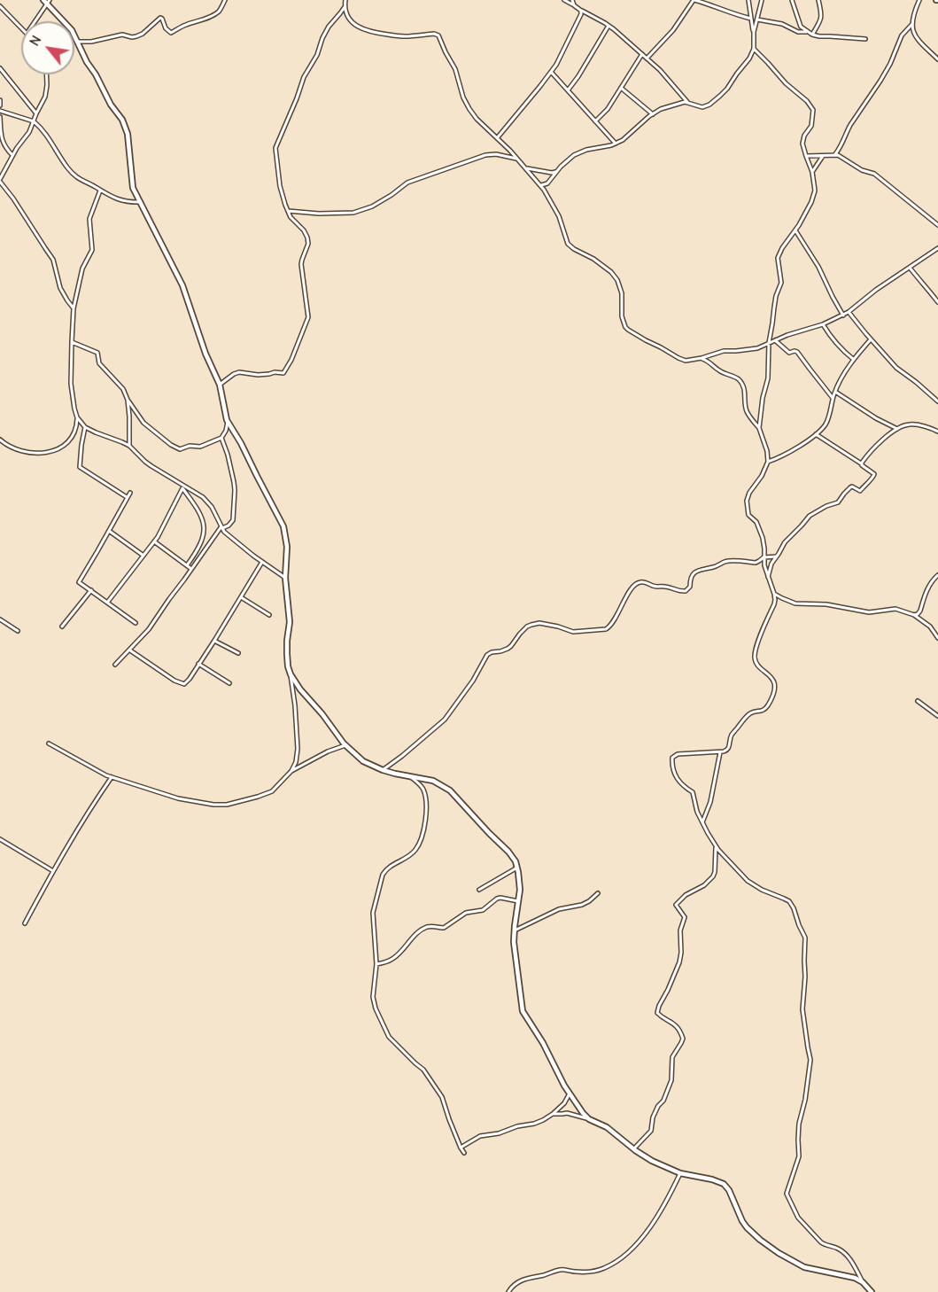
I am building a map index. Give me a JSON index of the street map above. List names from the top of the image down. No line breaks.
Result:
{"north":"top left"}
